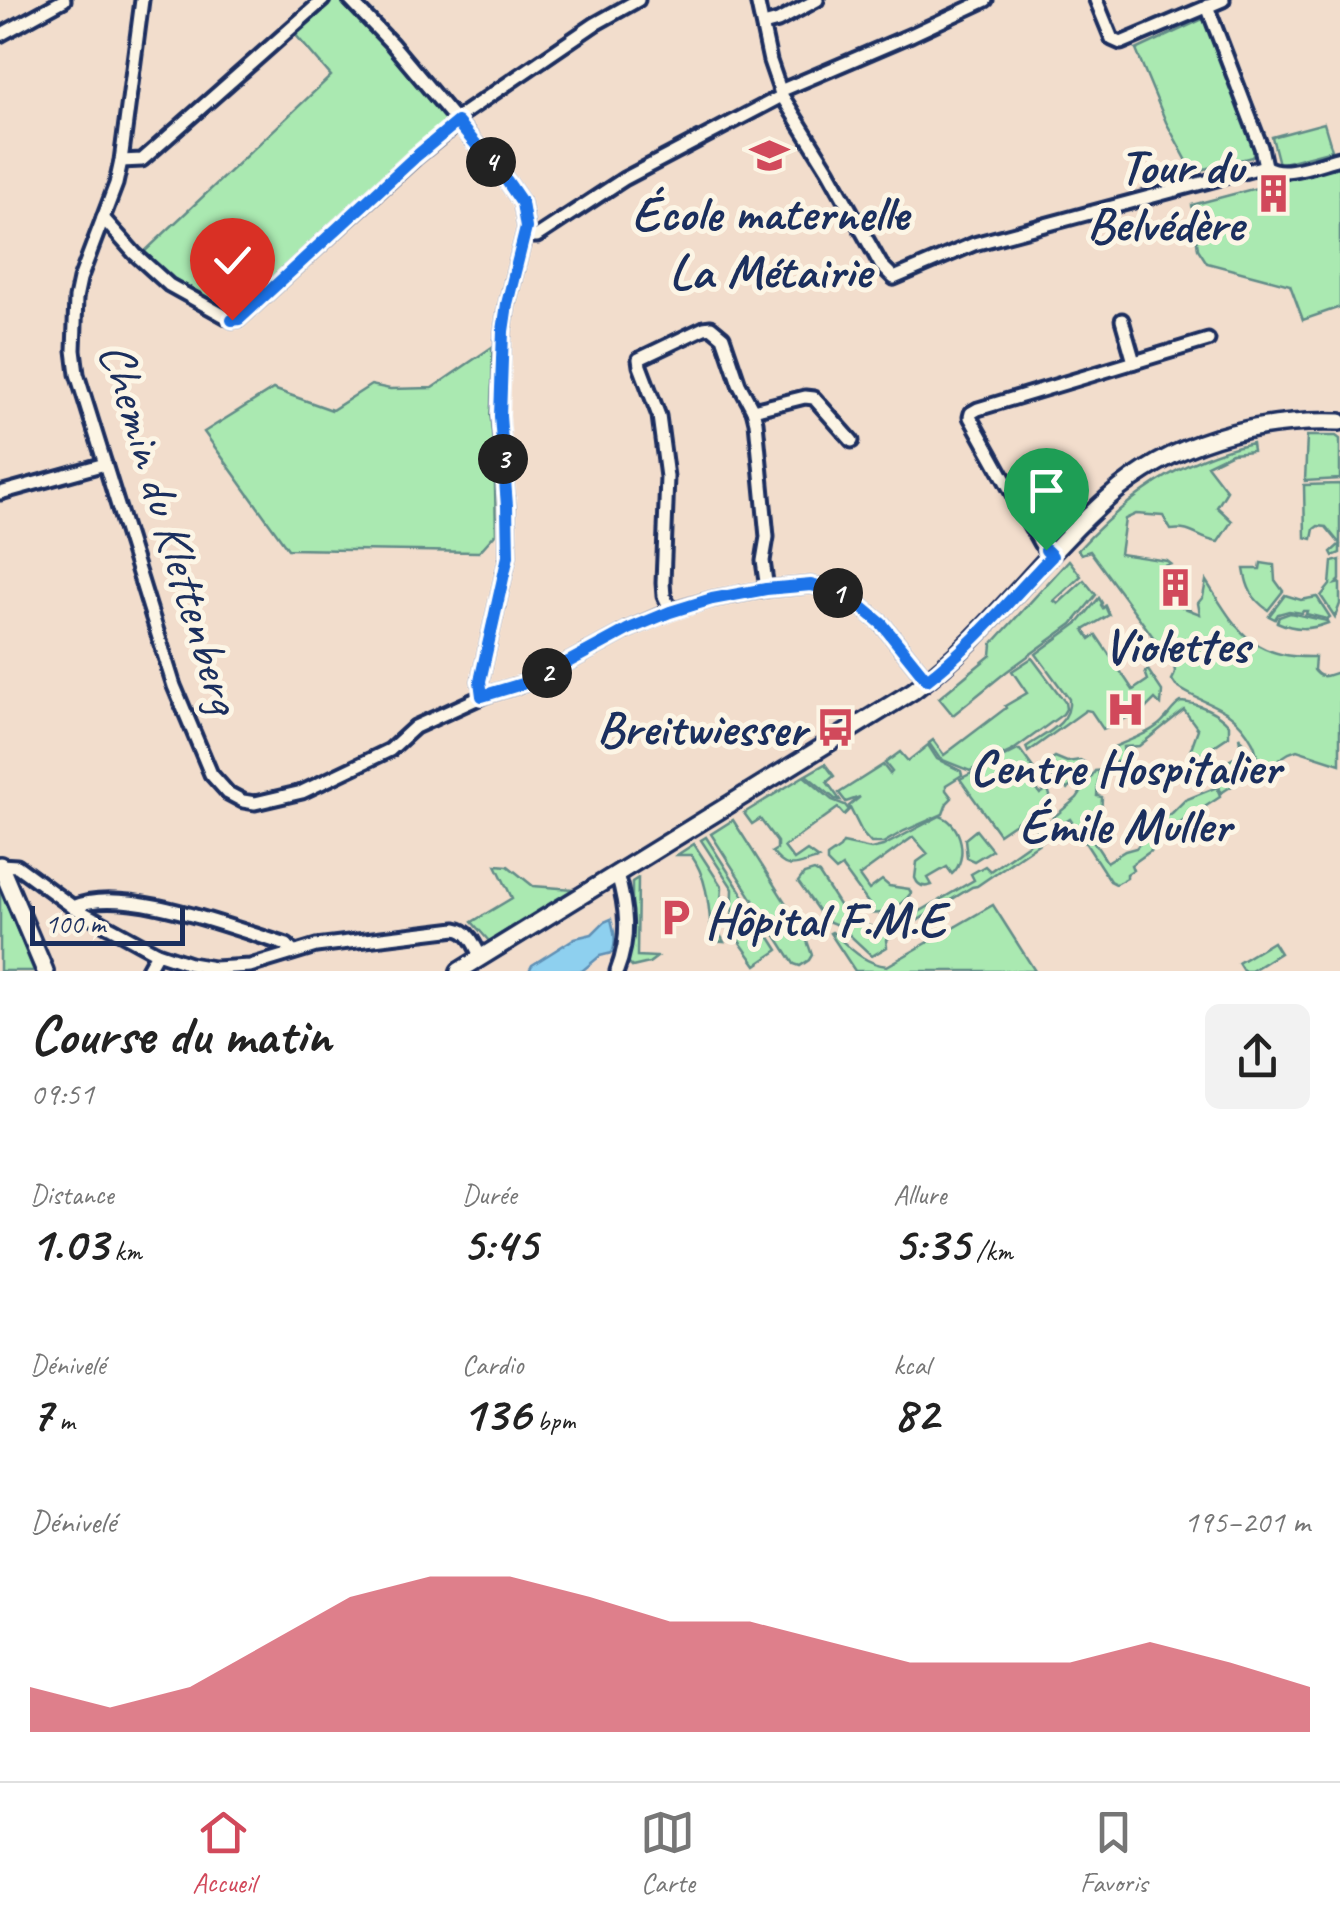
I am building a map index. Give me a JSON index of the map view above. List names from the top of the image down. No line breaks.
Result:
{"streets":{"street":["Chemin du Klettenberg"]},"places":{"school or university":["École maternelle La Métairie"],"building":["Tour du Belvédère","Violettes"],"hospital":["Centre Hospitalier Émile Muller"],"bus stop":["Breitwiesser"],"parking":["Hôpital F.M.E"]},"scale_bar":"100 m","page":{"pins":["4","3","1","2"],"scale":"100 m","heading":["Course du matin","09:51"],"stats":[["Distance","1.03 km"],["Durée","5:45"],["Allure","5:35 /km"],["Dénivelé","7 m"],["Cardio","136 bpm"],["kcal","82"]],"chart":["Dénivelé","195–201 m"],"tabs":["Accueil","Carte","Favoris"]}}
